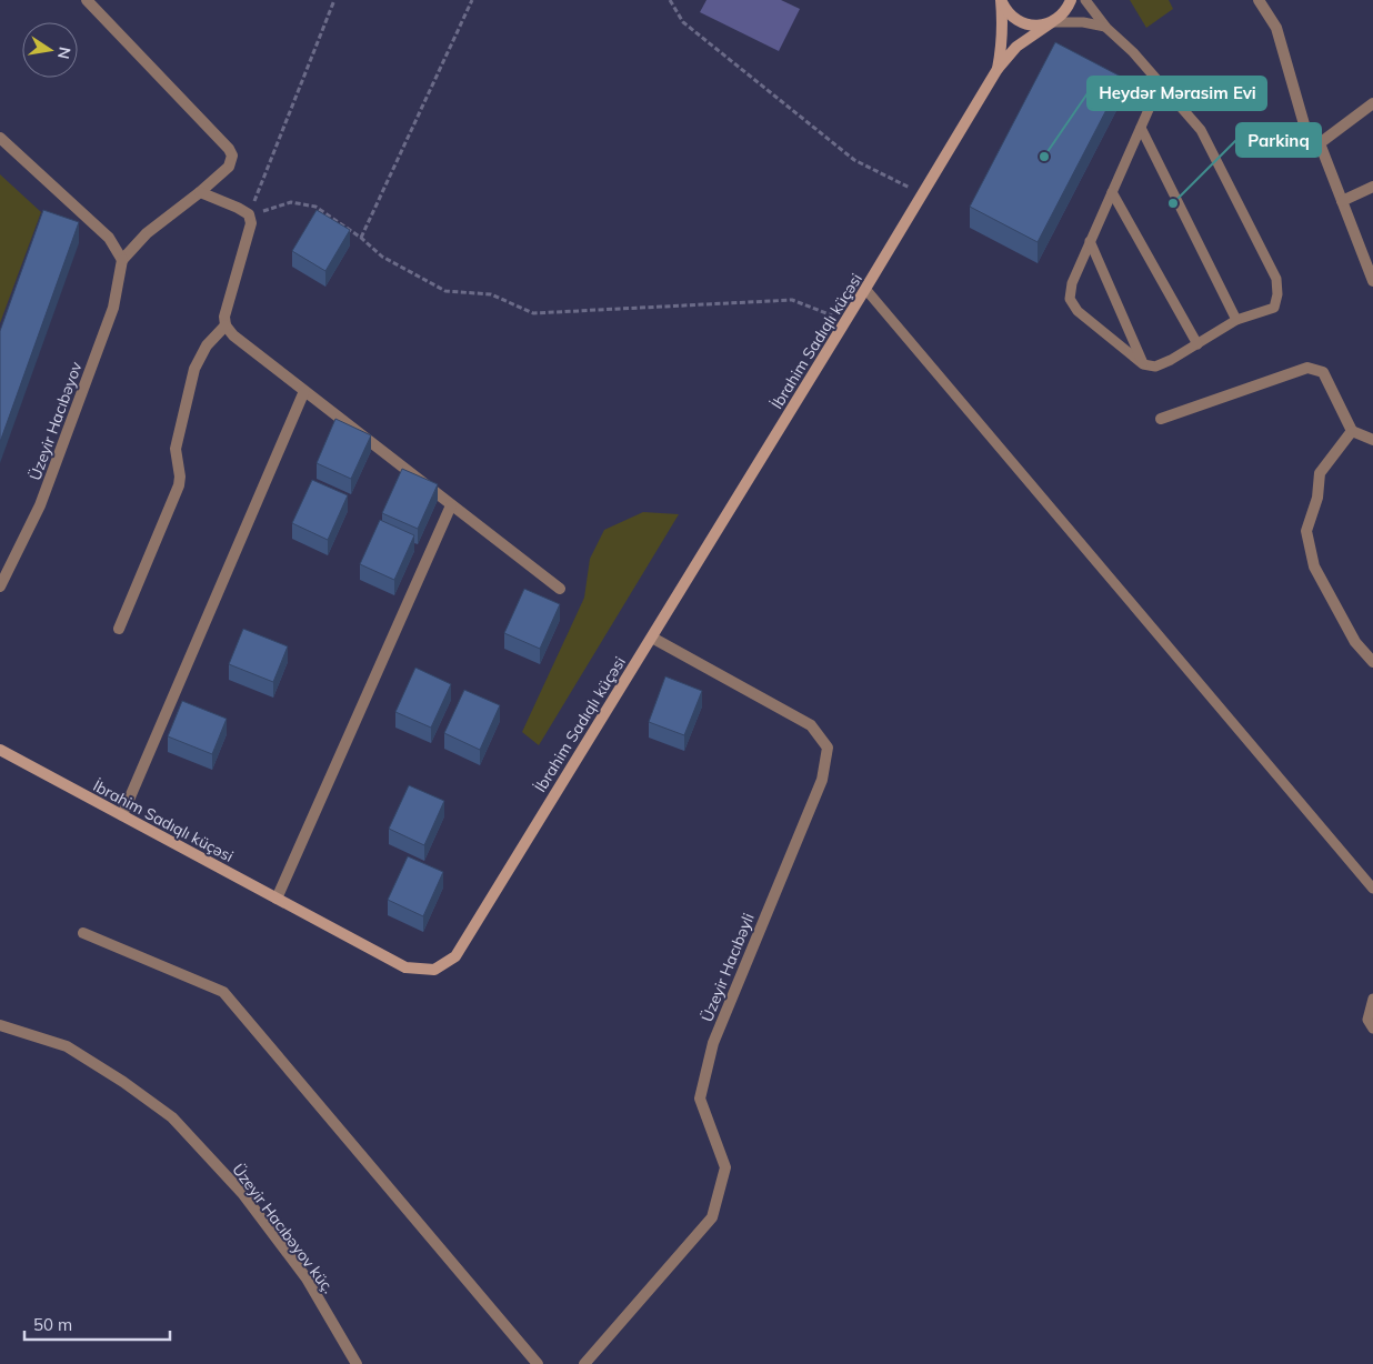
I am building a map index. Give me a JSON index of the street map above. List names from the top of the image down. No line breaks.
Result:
{"streets":{"street":["İbrahim Sadıqlı küçəsi","Üzeyir Hacıbəyov","Üzeyir Hacıbəyli","Üzeyir Hacıbəyov küç."]},"crossings":[["İbrahim Sadıqlı küçəsi","Üzeyir Hacıbəyli"]],"places":["Heydər Mərasim Evi","Parkinq"],"scale_bar":"50 m","north":"right"}
